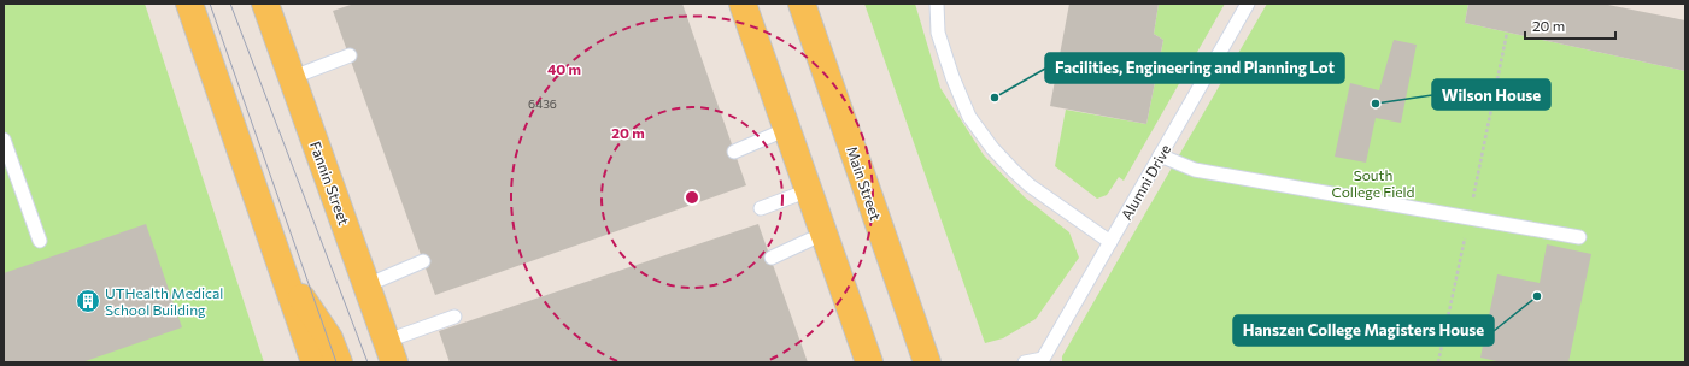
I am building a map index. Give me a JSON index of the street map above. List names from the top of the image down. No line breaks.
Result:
{"streets":{"main road":["Fannin Street","Main Street"],"lane":["Alumni Drive"]},"parks":["South College Field"],"places":{"other":["Facilities, Engineering and Planning Lot","Wilson House","Hanszen College Magisters House"],"building":["UTHealth Medical School Building"]},"house_numbers":["6436"],"scale_bar":"20 m","rings":["40 m","20 m"]}
